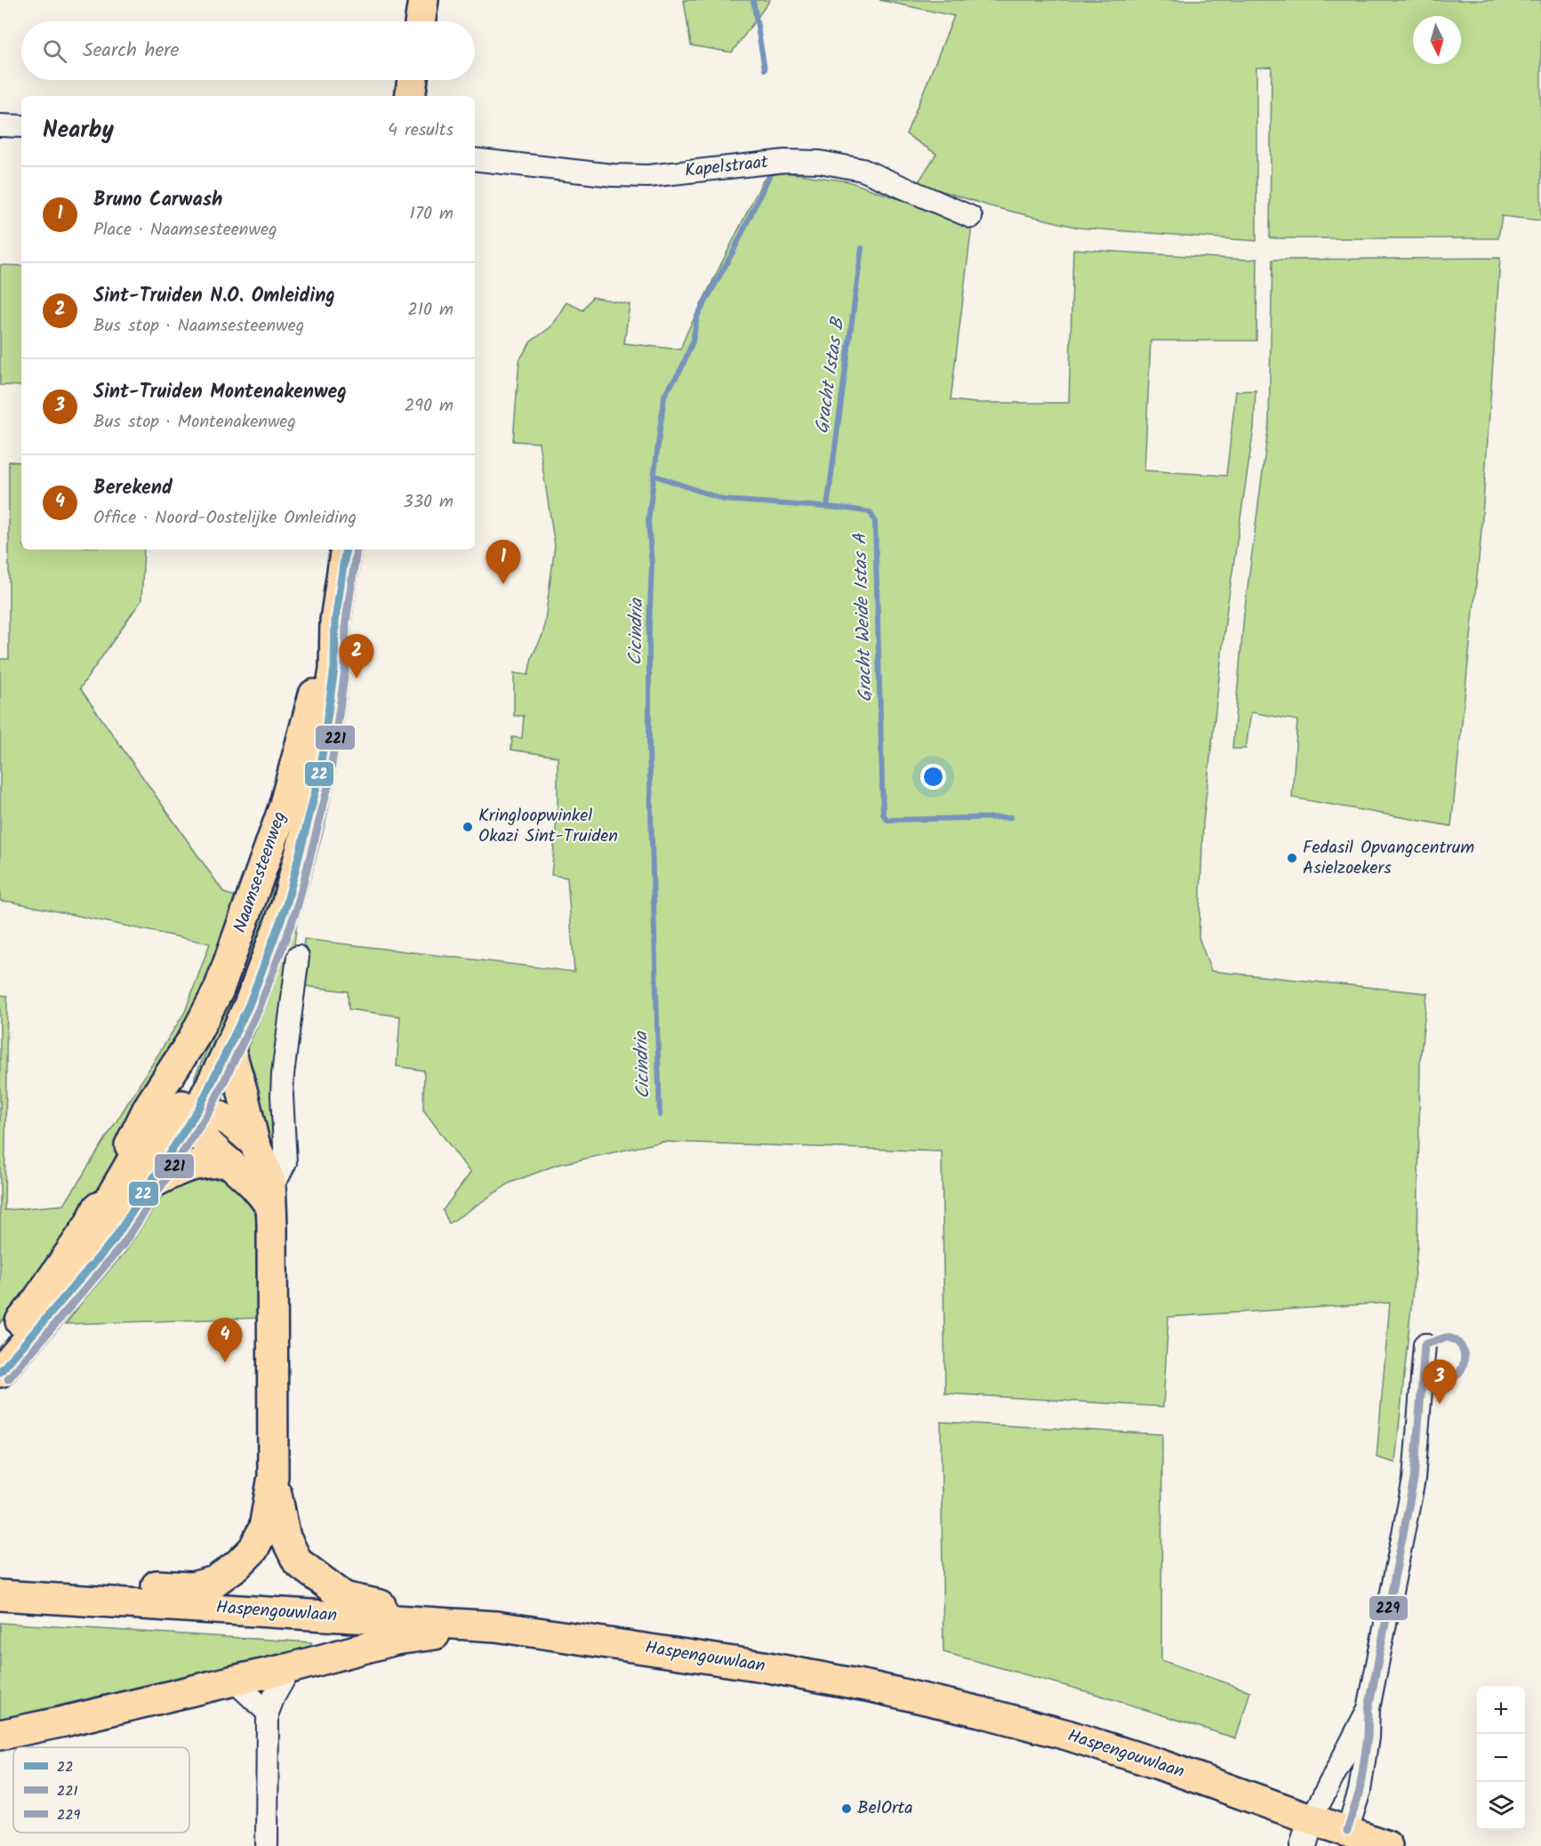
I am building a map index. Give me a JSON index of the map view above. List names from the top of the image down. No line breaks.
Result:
{"streets":{"main road":["Naamsesteenweg","Haspengouwlaan"],"street":["Kapelstraat"]},"water":["Gracht Istas B","Gracht Weide Istas A","Cicindria"],"places":["Kringloopwinkel Okazi Sint-Truiden","Fedasil Opvangcentrum Asielzoekers","BelOrta"],"lines":["transit line 22","transit line 221","transit line 229"],"legend":["22","221","229"],"north":"bottom","page":{"search":"Search here","heading":["Nearby","4 results"],"list":[{"mark":"1","name":"Bruno Carwash","note":"Place · Naamsesteenweg","value":"170 m"},{"mark":"2","name":"Sint-Truiden N.O. Omleiding","note":"Bus stop · Naamsesteenweg","value":"210 m"},{"mark":"3","name":"Sint-Truiden Montenakenweg","note":"Bus stop · Montenakenweg","value":"290 m"},{"mark":"4","name":"Berekend","note":"Office · Noord-Oostelijke Omleiding","value":"330 m"}],"pins":["1","2","4","3"],"map_buttons":["+","−"]}}
